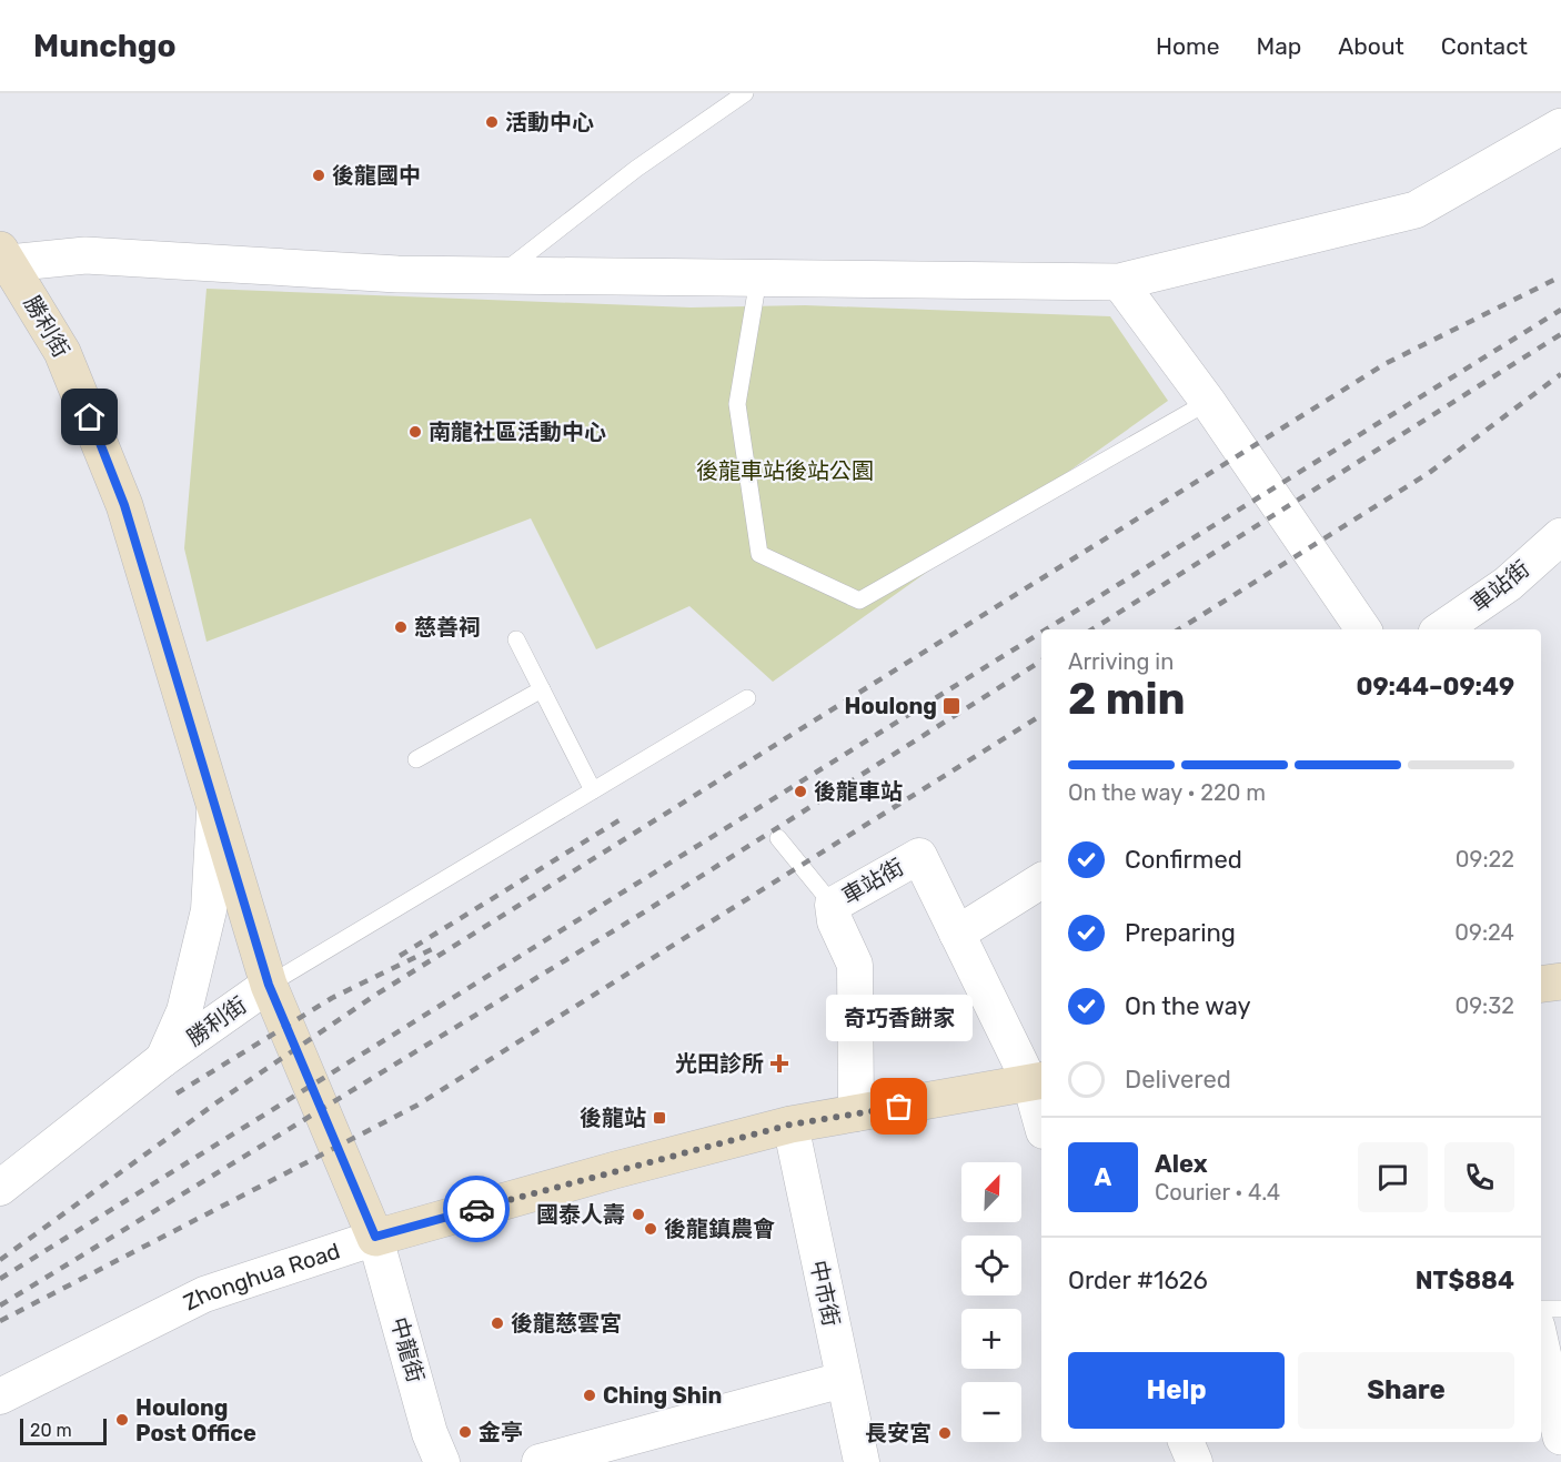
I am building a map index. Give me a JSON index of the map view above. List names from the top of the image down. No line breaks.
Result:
{"streets":{"main road":["勝利街","Zhonghua Road"],"street":["車站街","中市街","中龍街"]},"crossings":[["車站街","Zhonghua Road"],["Zhonghua Road","中市街"],["Zhonghua Road","中龍街"]],"parks":["後龍車站後站公園"],"places":{"other":["活動中心","後龍國中","南龍社區活動中心","慈善祠","後龍車站","奇巧香餅家","國泰人壽","後龍鎮農會","後龍慈雲宮","Ching Shin","Houlong Post Office","金亭","長安宮"],"transit":["Houlong","後龍站"],"health":["光田診所"]},"scale_bar":"20 m","north":"top right","page":{"header":"Munchgo","nav":["Home","Map","About","Contact"],"heading":["2 min","Arriving in","09:44–09:49"],"panel":["Alex","Courier · 4.4","Order #1626","NT$884"],"bar":"On the way · 220 m","list":[["Confirmed","09:22"],["Preparing","09:24"],["On the way","09:32"],"Delivered"],"bubble":"奇巧香餅家","round":"A","map_buttons":["+","−"],"buttons":["Help","Share"],"scale":"20 m"}}
